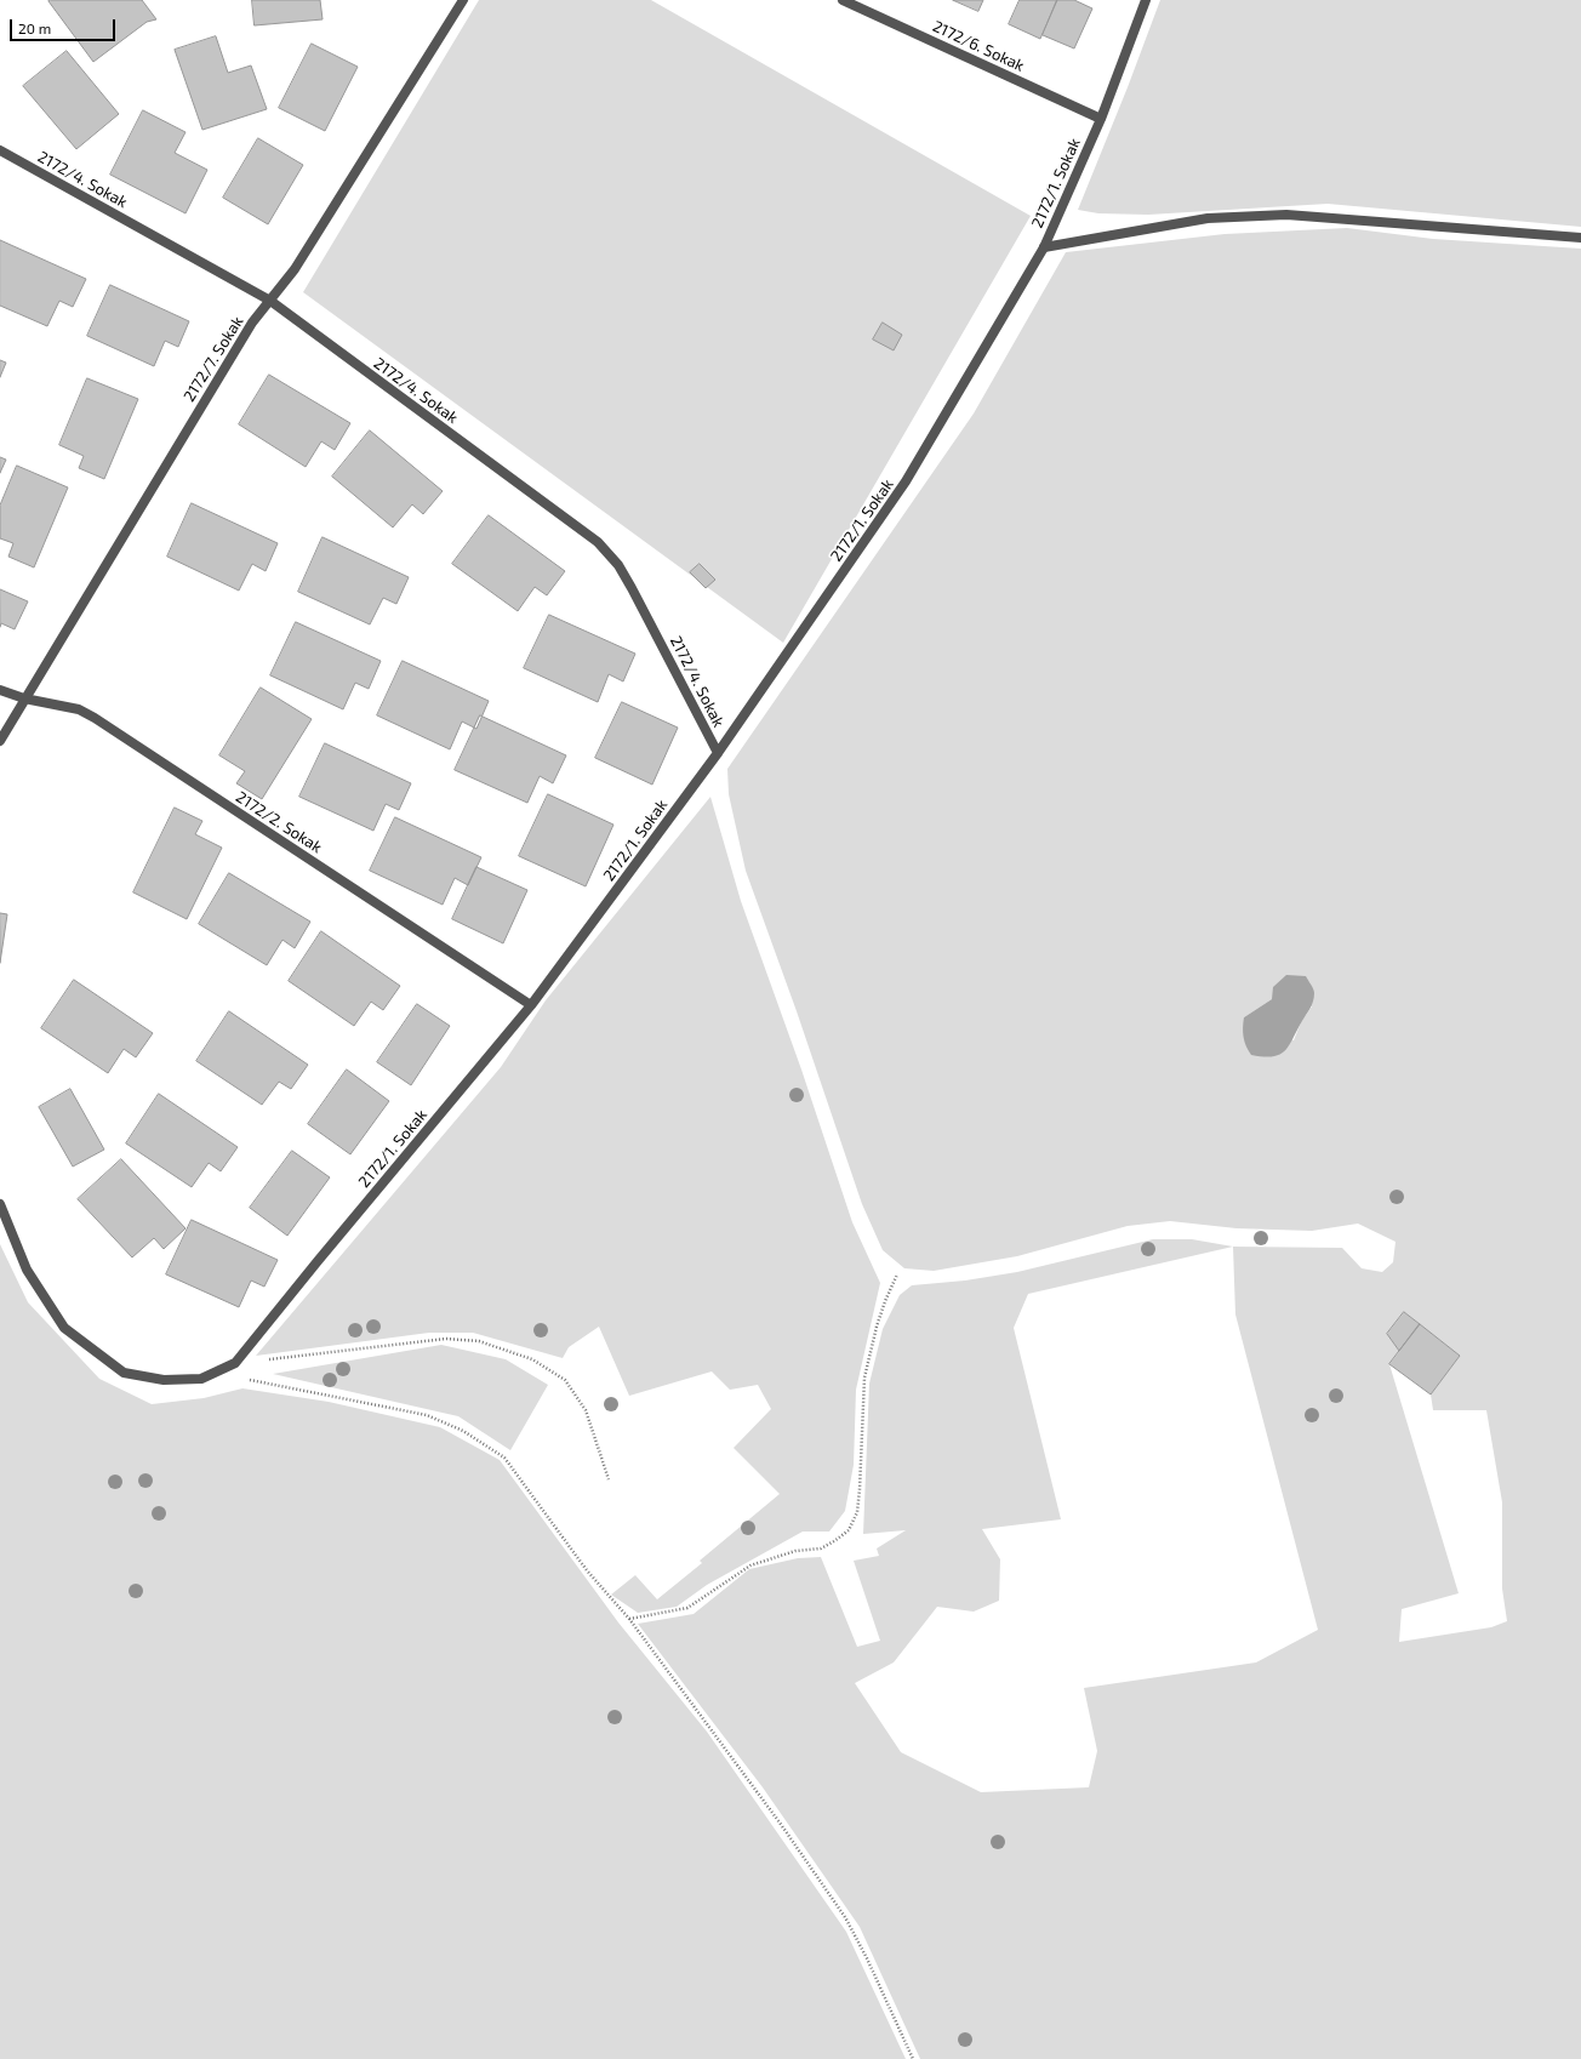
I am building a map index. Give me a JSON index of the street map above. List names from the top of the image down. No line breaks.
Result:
{"streets":{"street":["2172/6. Sokak","2172/4. Sokak","2172/1. Sokak","2172/7. Sokak","2172/2. Sokak"]},"crossings":[["2172/6. Sokak","2172/1. Sokak"],["2172/4. Sokak","2172/1. Sokak"],["2172/4. Sokak","2172/7. Sokak"],["2172/1. Sokak","2172/2. Sokak"],["2172/7. Sokak","2172/2. Sokak"]],"scale_bar":"20 m"}
